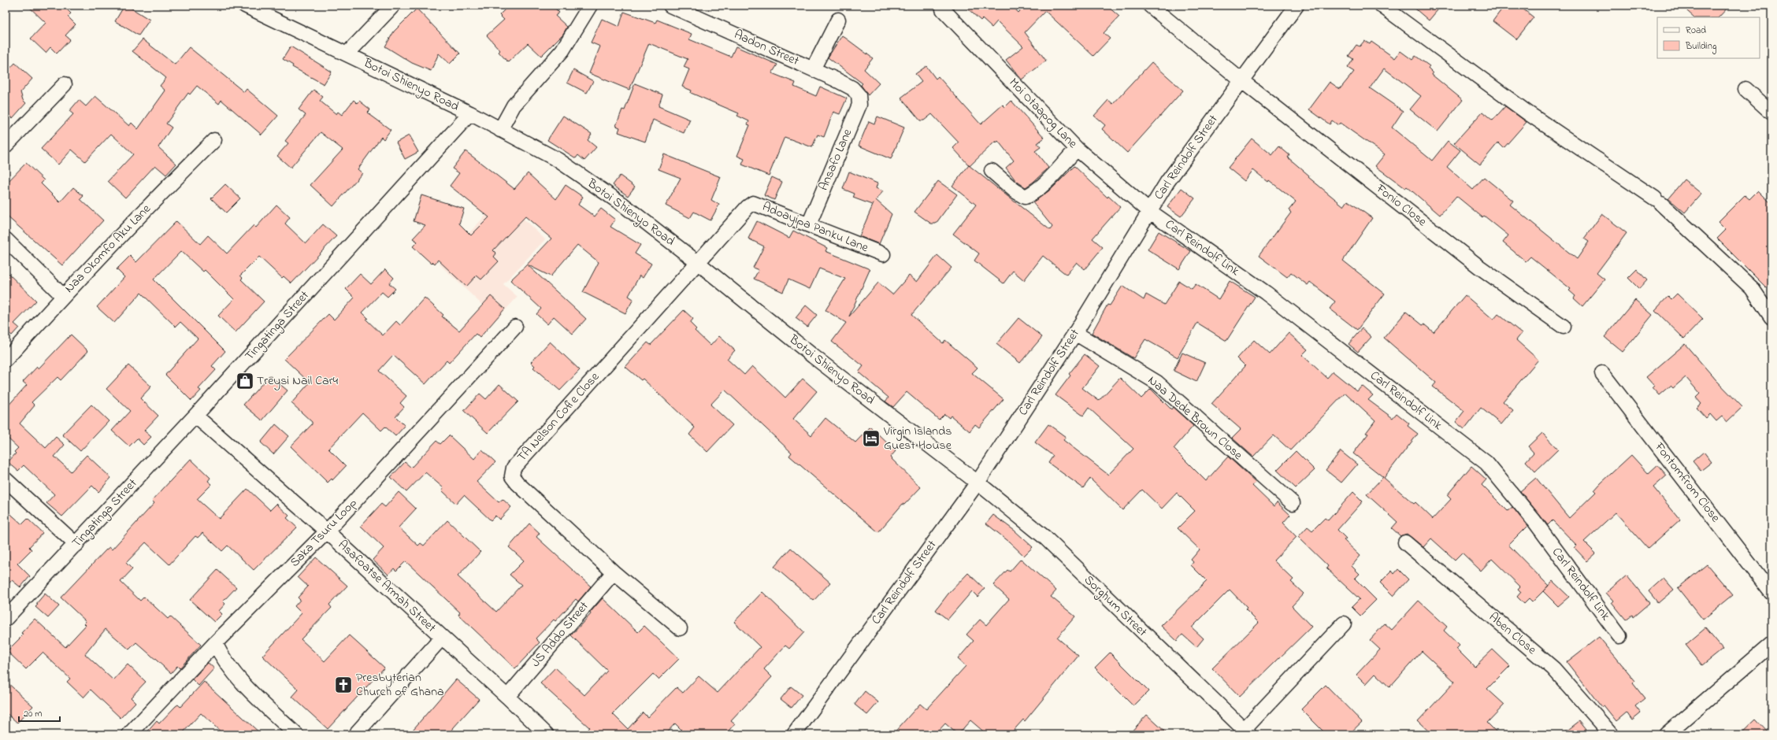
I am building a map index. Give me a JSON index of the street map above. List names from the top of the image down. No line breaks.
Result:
{"streets":{"street":["Aadon Street","Botoi Shienyo Road","Moi Otaapog Lane","Carl Reindolf Street","Ansafo Lane","Fonio Close","Adoayipa Panku Lane","Carl Reindolf Link","Naa Okomfo Aku Lane","Tingatinga Street","TA Nelson Cofie Close","Naa Dede Brown Close","Fontomfrom Close","Saka Tsuru Loop","Asafoatse Armah Street","Sorghum Street","Aben Close","JS Addo Street"]},"crossings":[["Aadon Street","Ansafo Lane"],["Botoi Shienyo Road","Carl Reindolf Street"],["Botoi Shienyo Road","Adoayipa Panku Lane"],["Botoi Shienyo Road","Tingatinga Street"],["Botoi Shienyo Road","TA Nelson Cofie Close"],["Botoi Shienyo Road","Sorghum Street"],["Moi Otaapog Lane","Carl Reindolf Street"],["Moi Otaapog Lane","Carl Reindolf Link"],["Carl Reindolf Street","Fonio Close"],["Carl Reindolf Street","Carl Reindolf Link"],["Carl Reindolf Street","Naa Dede Brown Close"],["Carl Reindolf Street","Sorghum Street"],["Ansafo Lane","Adoayipa Panku Lane"],["Adoayipa Panku Lane","TA Nelson Cofie Close"],["Tingatinga Street","Asafoatse Armah Street"],["TA Nelson Cofie Close","JS Addo Street"],["Saka Tsuru Loop","Asafoatse Armah Street"],["Asafoatse Armah Street","JS Addo Street"]],"places":{"shop":["Treysi Nail Car4"],"hotel":["Virgin Islands Guest House"],"church":["Presbyterian Church of Ghana"]},"legend":["Road","Building"],"scale_bar":"20 m"}
